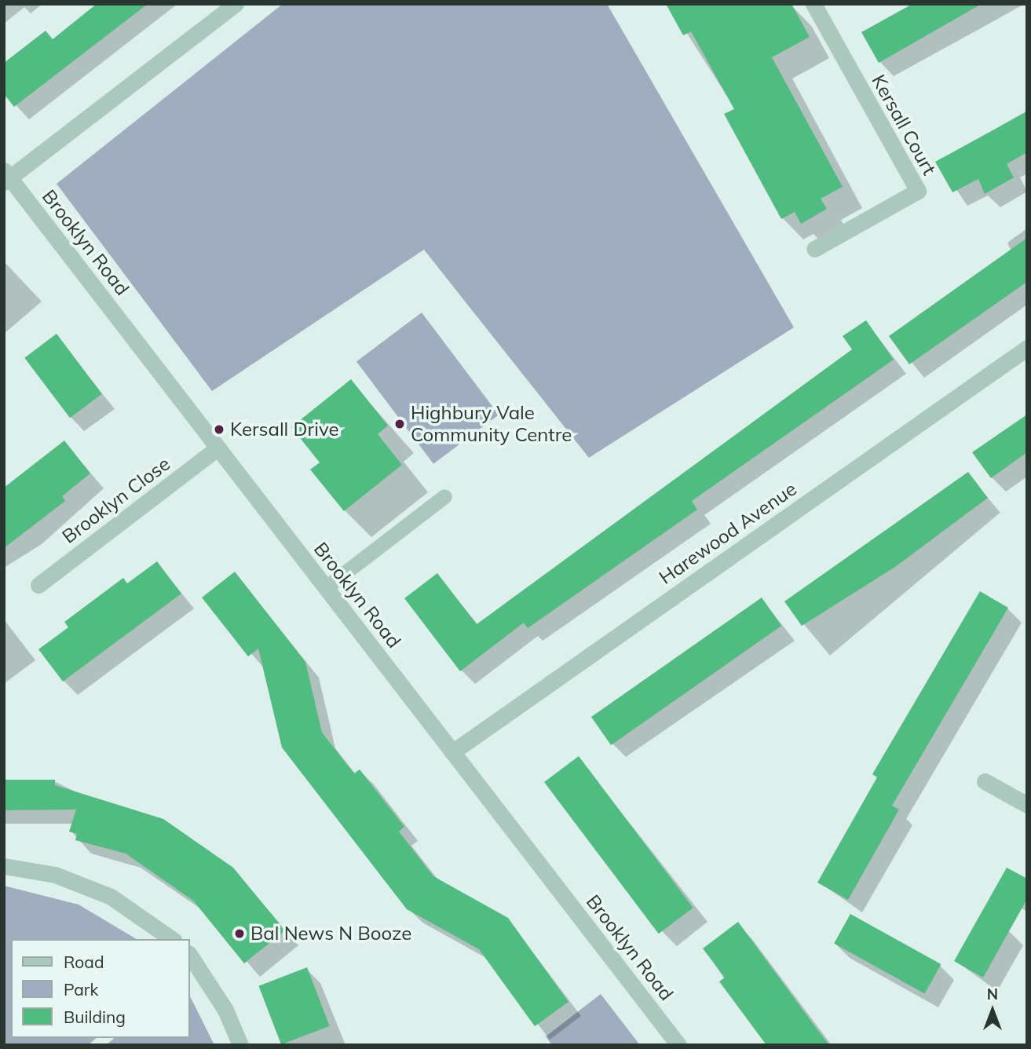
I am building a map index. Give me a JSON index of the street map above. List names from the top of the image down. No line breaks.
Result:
{"streets":{"street":["Kersall Court","Brooklyn Road","Brooklyn Close","Harewood Avenue"]},"crossings":[["Brooklyn Road","Brooklyn Close"],["Brooklyn Road","Harewood Avenue"]],"places":["Highbury Vale Community Centre","Kersall Drive","Bal News N Booze"],"legend":["Road","Park","Building"],"north":"top"}
